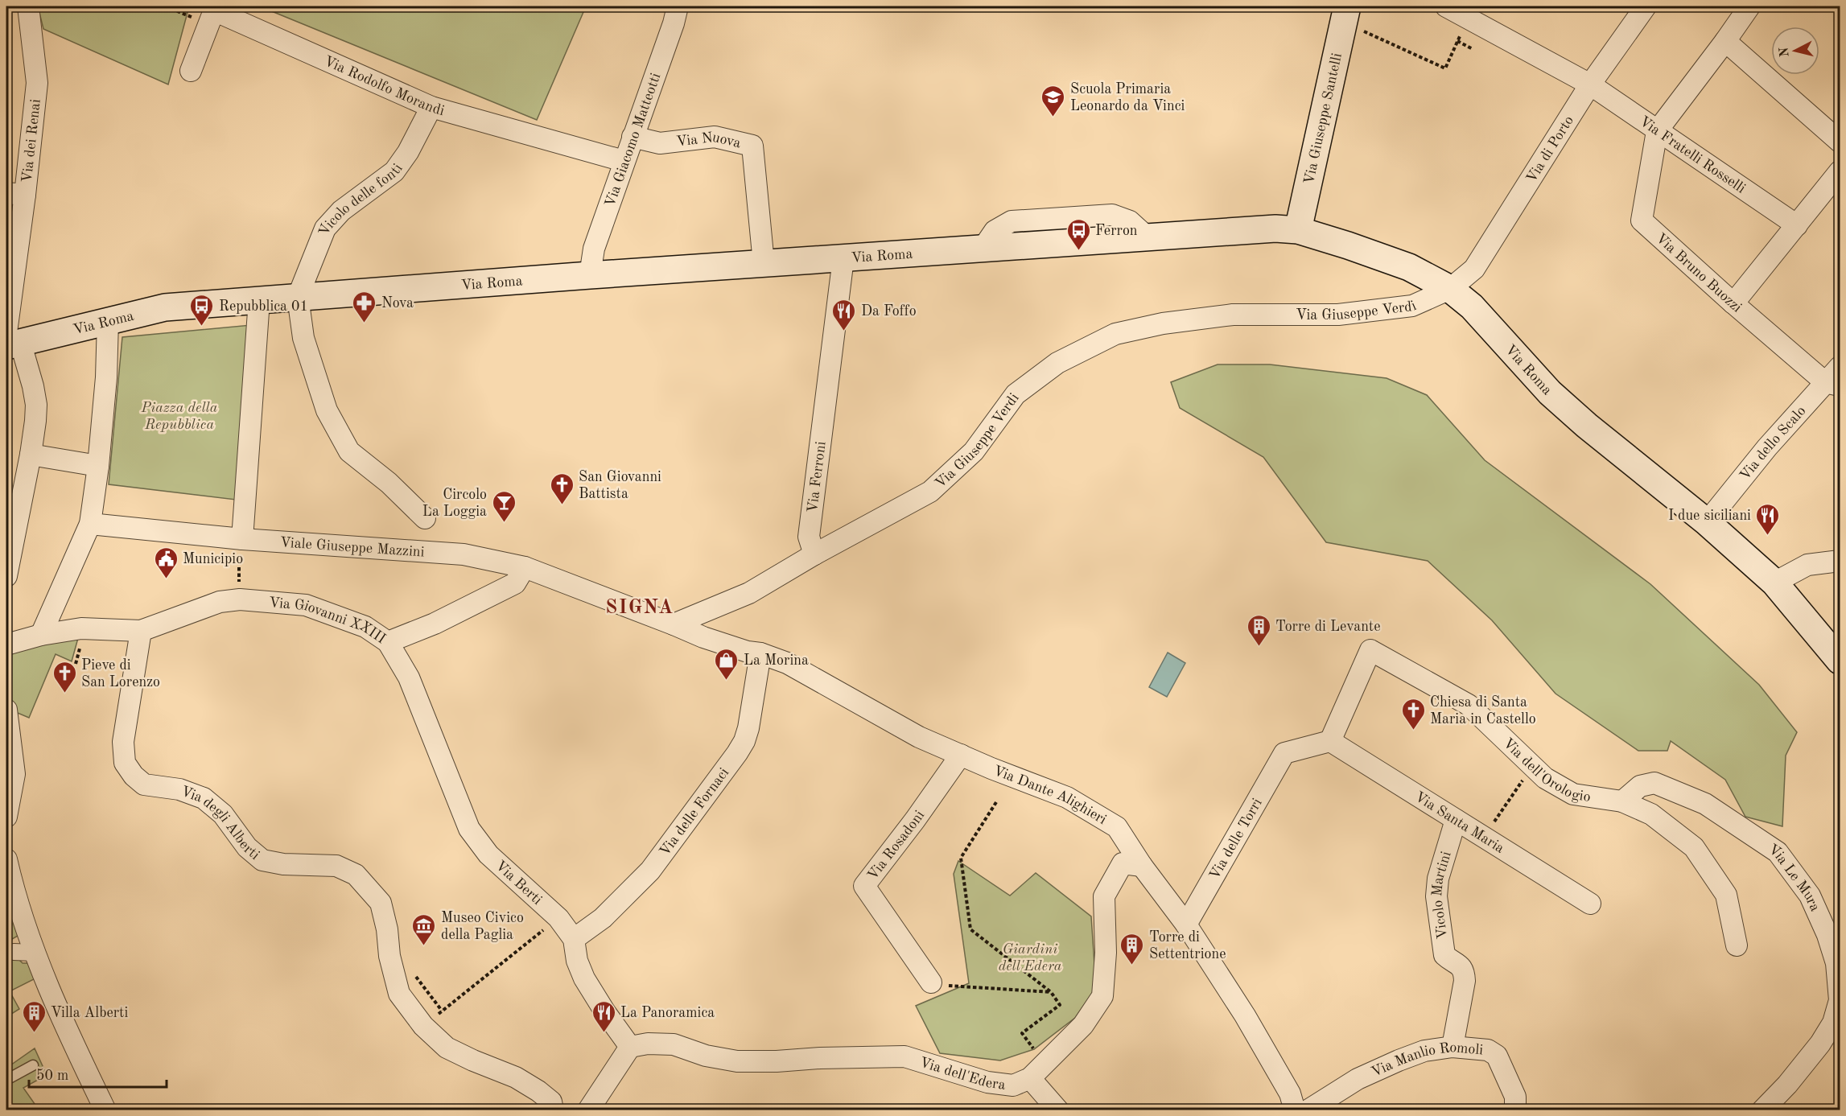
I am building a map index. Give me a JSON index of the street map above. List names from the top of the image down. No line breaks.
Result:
{"streets":{"main road":["Via Giuseppe Santelli","Via Roma"],"street":["Via Rodolfo Morandi","Via Giacomo Matteotti","Via dei Renai","Via Nuova","Via di Porto","Via Fratelli Rosselli","Vicolo delle fonti","Via Bruno Buozzi","Via Giuseppe Verdi","Via dello Scalo","Via Ferroni","Viale Giuseppe Mazzini","Via Giovanni XXIII","Via dell'Orologio","Via Dante Alighieri","Via delle Fornaci","Via Santa Maria","Via degli Alberti","Via delle Torri","Via Rosadoni","Via Le Mura","Via Berti","Vicolo Martini","Via Manlio Romoli","Via dell'Edera"]},"crossings":[["Via Rodolfo Morandi","Via Giacomo Matteotti"],["Via Rodolfo Morandi","Vicolo delle fonti"],["Via Giuseppe Santelli","Via Roma"],["Via Giacomo Matteotti","Via Nuova"],["Via Giacomo Matteotti","Via Roma"],["Via Nuova","Via Roma"],["Via di Porto","Via Fratelli Rosselli"],["Via di Porto","Via Roma"],["Via di Porto","Via Giuseppe Verdi"],["Via Fratelli Rosselli","Via Bruno Buozzi"],["Vicolo delle fonti","Via Roma"],["Via Roma","Via Giuseppe Verdi"],["Via Roma","Via dello Scalo"],["Via Roma","Via Ferroni"],["Via Bruno Buozzi","Via dello Scalo"],["Via Giuseppe Verdi","Via Ferroni"],["Via Giuseppe Verdi","Via Dante Alighieri"],["Viale Giuseppe Mazzini","Via Giovanni XXIII"],["Via Giovanni XXIII","Via degli Alberti"],["Via Giovanni XXIII","Via Berti"],["Via dell'Orologio","Via Santa Maria"],["Via dell'Orologio","Via delle Torri"],["Via dell'Orologio","Via Le Mura"],["Via Dante Alighieri","Via delle Fornaci"],["Via Dante Alighieri","Via delle Torri"],["Via Dante Alighieri","Via Rosadoni"],["Via Dante Alighieri","Via dell'Edera"],["Via delle Fornaci","Via Berti"],["Via Santa Maria","Via delle Torri"],["Via Santa Maria","Vicolo Martini"],["Via Berti","Via dell'Edera"],["Vicolo Martini","Via Manlio Romoli"]],"districts":["SIGNA"],"parks":["Piazza della Repubblica","Giardini dell'Edera"],"places":{"school or university":["Scuola Primaria Leonardo da Vinci"],"bus stop":["Ferron","Repubblica 01"],"pharmacy":["Nova"],"restaurant":["Da Foffo","I due siciliani","La Panoramica"],"church":["San Giovanni Battista","Pieve di San Lorenzo","Chiesa di Santa Maria in Castello"],"bar":["Circolo La Loggia"],"public building":["Municipio"],"building":["Torre di Levante","Torre di Settentrione","Villa Alberti"],"shop":["La Morina"],"museum":["Museo Civico della Paglia"]},"scale_bar":"50 m","north":"left"}
